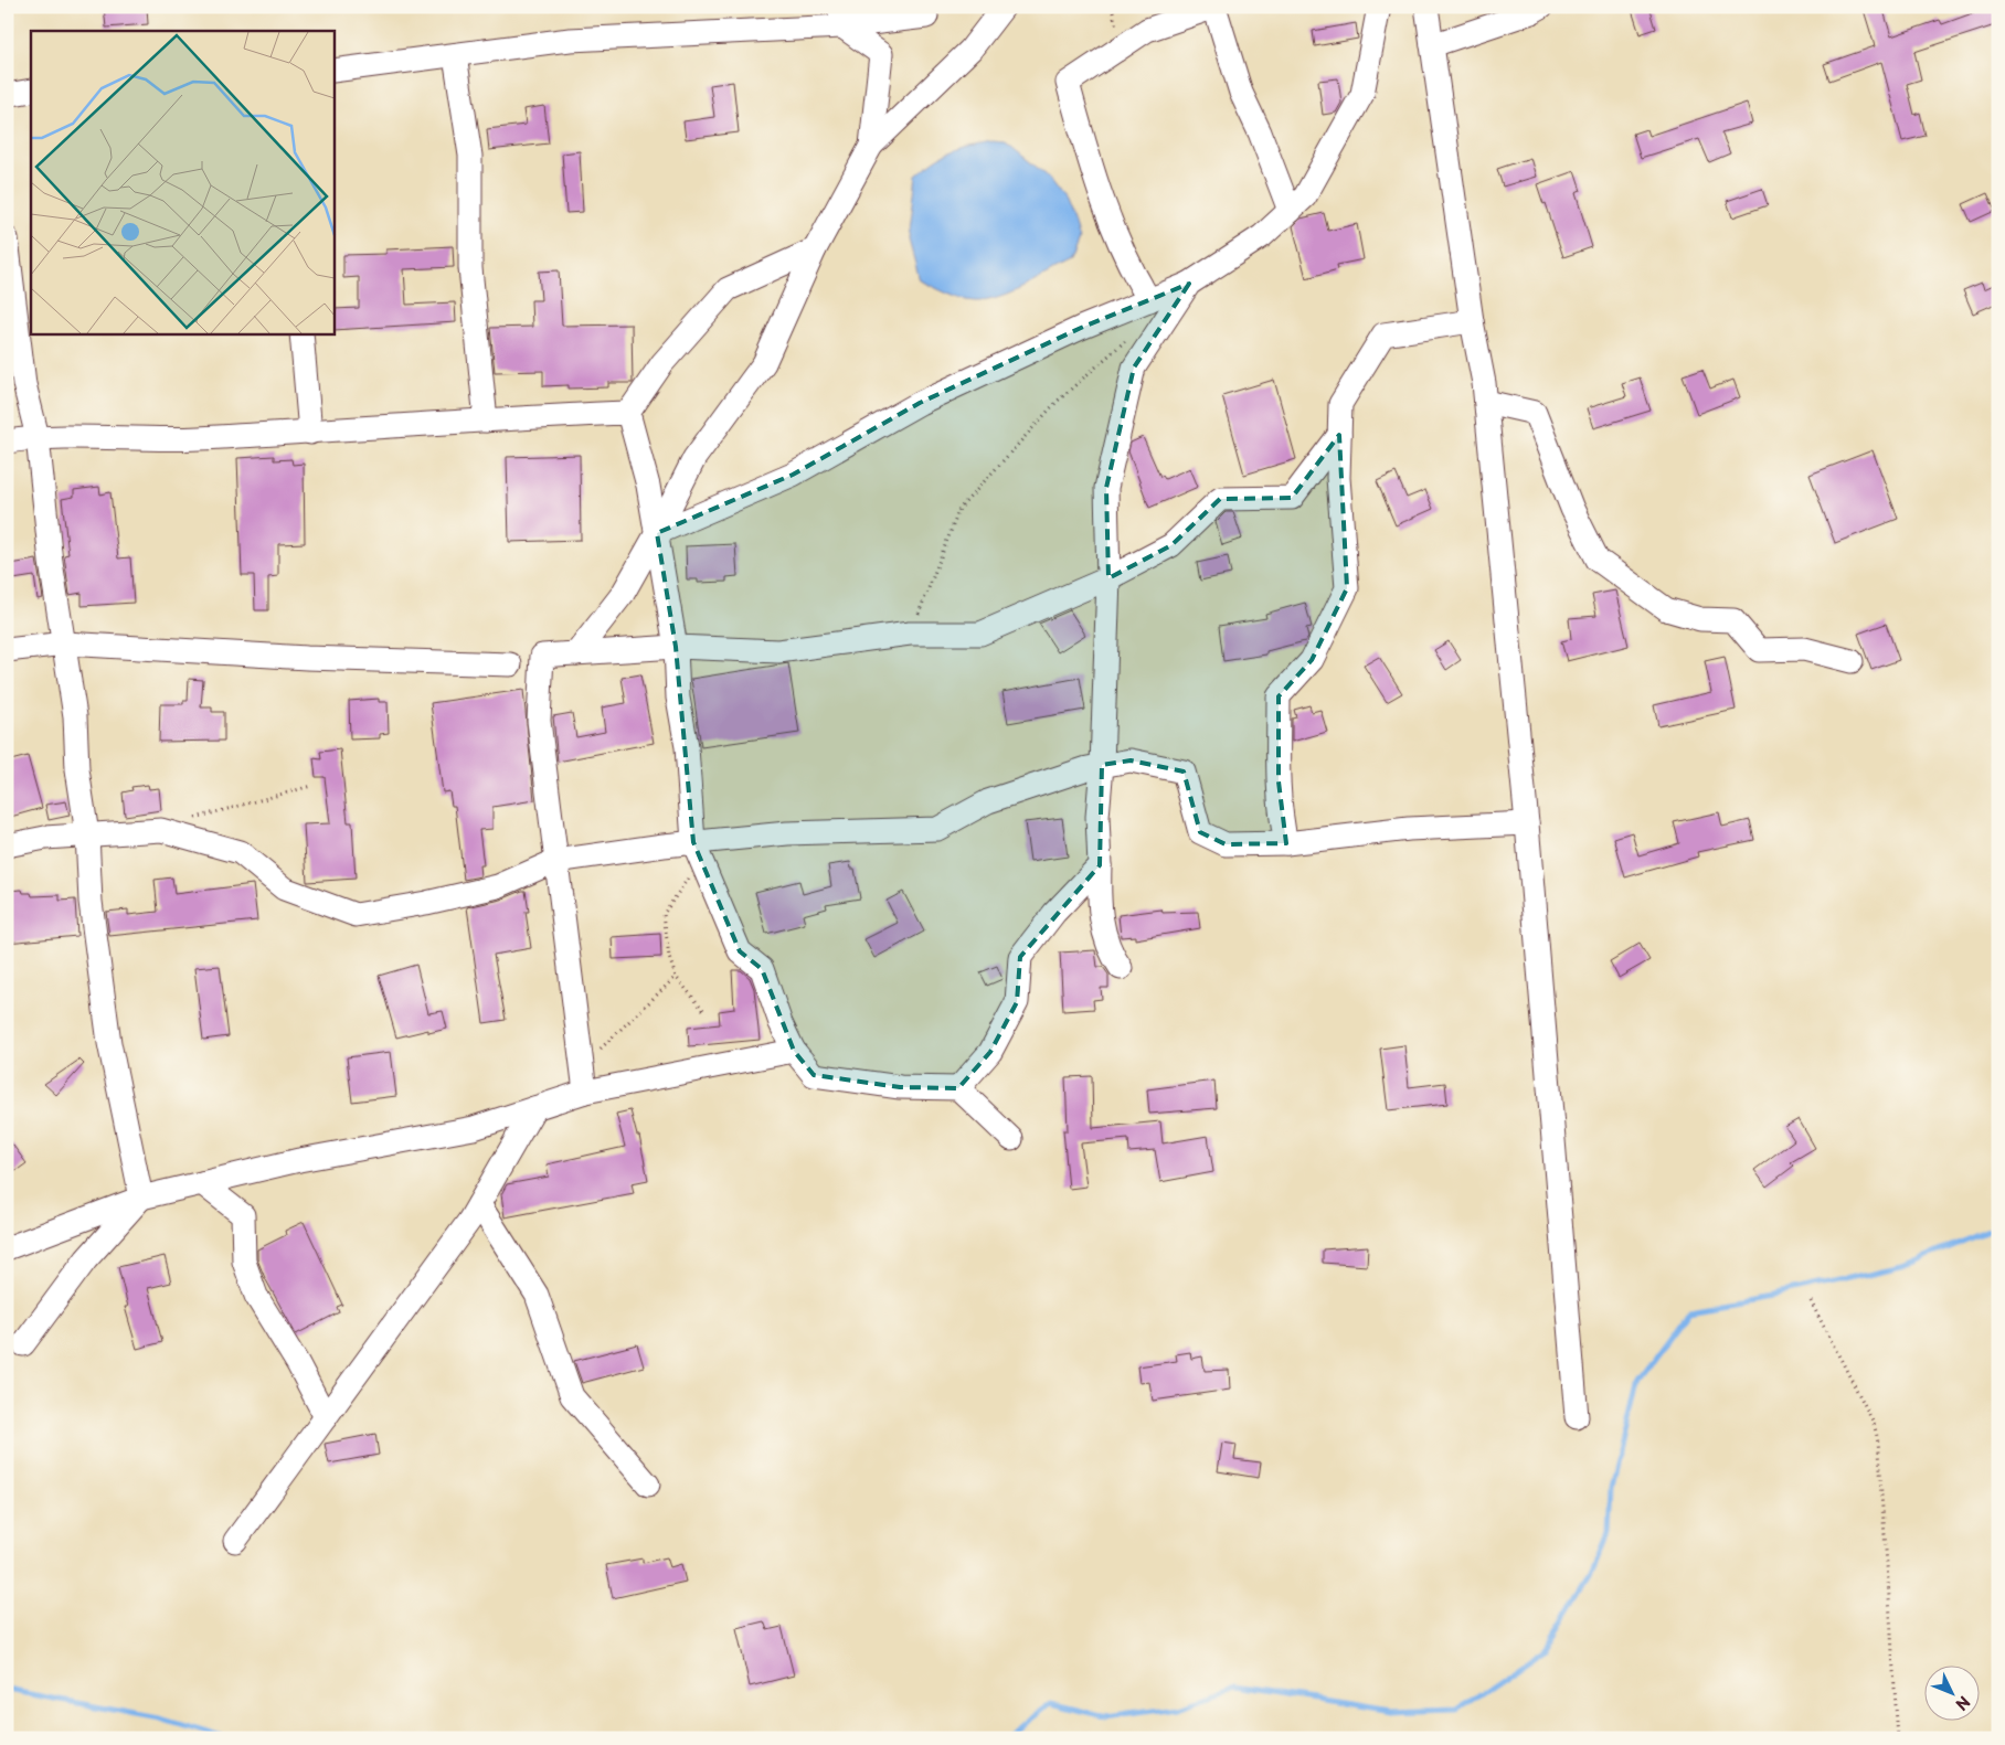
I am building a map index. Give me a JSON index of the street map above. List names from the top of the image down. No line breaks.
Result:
{"north":"bottom right"}
